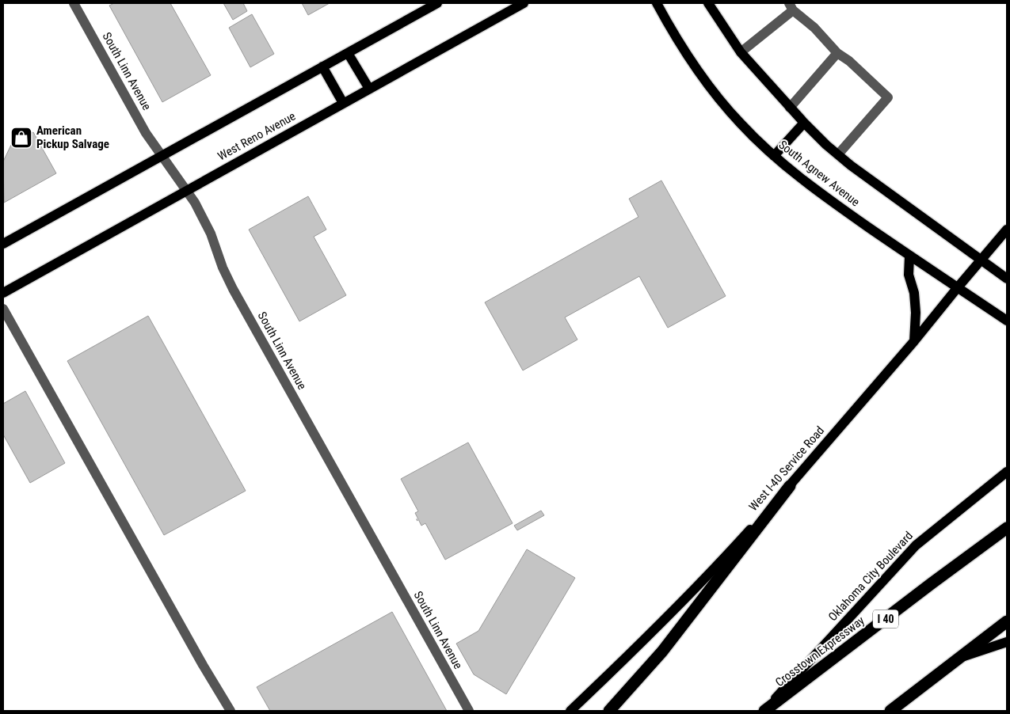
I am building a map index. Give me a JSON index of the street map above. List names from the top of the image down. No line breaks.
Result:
{"streets":{"highway":["I 40","Crosstown Expressway"],"main road":["West Reno Avenue","South Agnew Avenue","West I-40 Service Road","Oklahoma City Boulevard"],"street":["South Linn Avenue"]},"crossings":[["South Linn Avenue","West Reno Avenue"],["South Agnew Avenue","West I-40 Service Road"],["Oklahoma City Boulevard","Crosstown Expressway"]],"places":{"shop":["American Pickup Salvage"]}}
